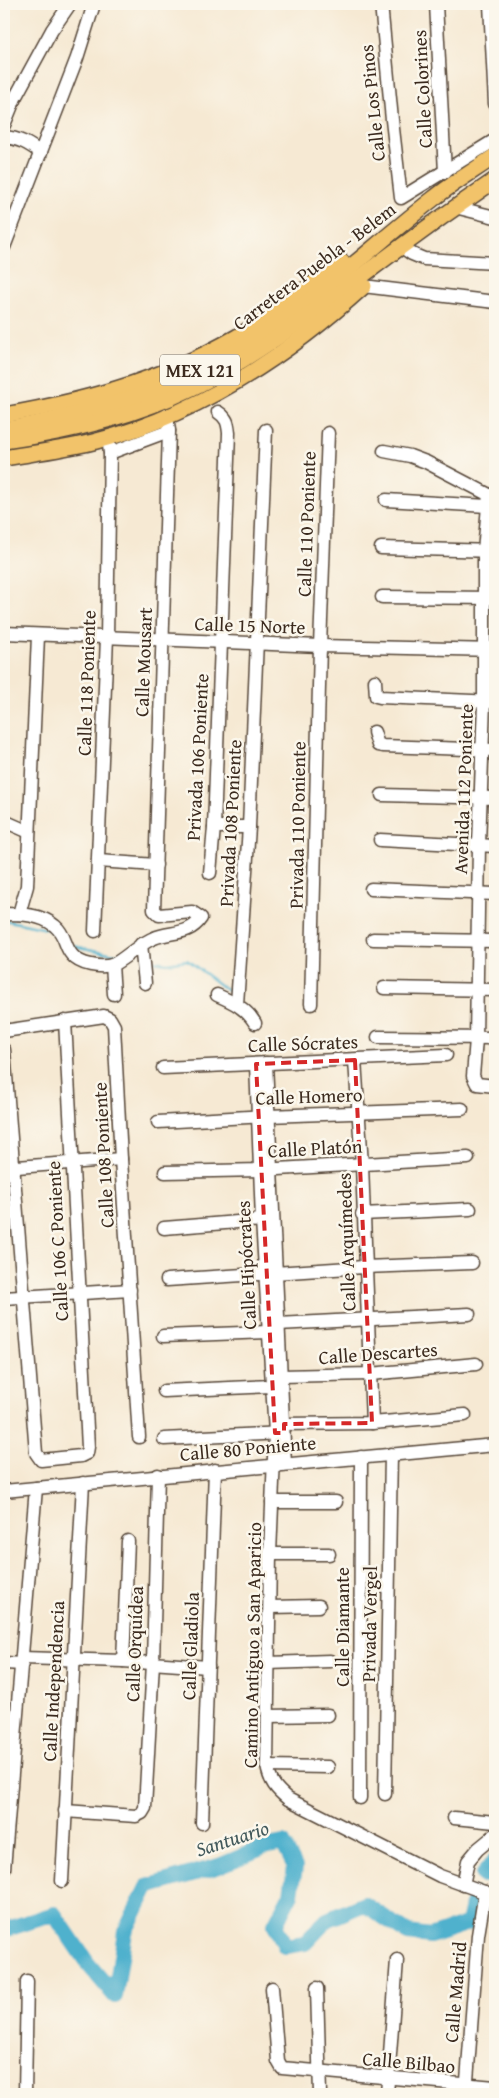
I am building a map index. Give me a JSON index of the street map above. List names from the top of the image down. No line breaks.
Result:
{"streets":{"main road":["Carretera Puebla - Belem","MEX 121"],"street":["Calle Colorines","Calle Los Pinos","Calle 110 Poniente","Calle 15 Norte","Calle Mousart","Calle 118 Poniente","Privada 106 Poniente","Avenida 112 Poniente","Privada 108 Poniente","Privada 110 Poniente","Calle Sócrates","Calle Homero","Calle Platón","Calle 108 Poniente","Calle 106 C Poniente","Calle Arquímedes","Calle Hipócrates","Calle Descartes","Calle 80 Poniente","Privada Vergel","Calle Diamante","Calle Orquídea","Camino Antiguo a San Aparicio","Calle Gladiola","Calle Independencia","Calle Madrid","Calle Bilbao"]},"crossings":[["Calle Colorines","Calle Los Pinos"],["Calle 110 Poniente","Calle 15 Norte"],["Calle 110 Poniente","Privada 110 Poniente"],["Calle 15 Norte","Calle Mousart"],["Calle 15 Norte","Calle 118 Poniente"],["Calle 15 Norte","Privada 106 Poniente"],["Calle 15 Norte","Avenida 112 Poniente"],["Calle 15 Norte","Privada 108 Poniente"],["Calle 15 Norte","Privada 110 Poniente"],["Calle Sócrates","Calle Arquímedes"],["Calle Sócrates","Calle Hipócrates"],["Calle Homero","Calle Arquímedes"],["Calle Homero","Calle Hipócrates"],["Calle Platón","Calle Arquímedes"],["Calle Platón","Calle Hipócrates"],["Calle 108 Poniente","Calle 106 C Poniente"],["Calle Arquímedes","Calle Descartes"],["Calle Hipócrates","Calle Descartes"],["Calle Hipócrates","Calle 80 Poniente"],["Calle Hipócrates","Camino Antiguo a San Aparicio"],["Calle 80 Poniente","Privada Vergel"],["Calle 80 Poniente","Calle Diamante"],["Calle 80 Poniente","Calle Orquídea"],["Calle 80 Poniente","Camino Antiguo a San Aparicio"],["Calle 80 Poniente","Calle Gladiola"],["Calle 80 Poniente","Calle Independencia"],["Calle Orquídea","Calle Independencia"],["Camino Antiguo a San Aparicio","Calle Madrid"],["Calle Madrid","Calle Bilbao"]],"water":["Santuario"]}
